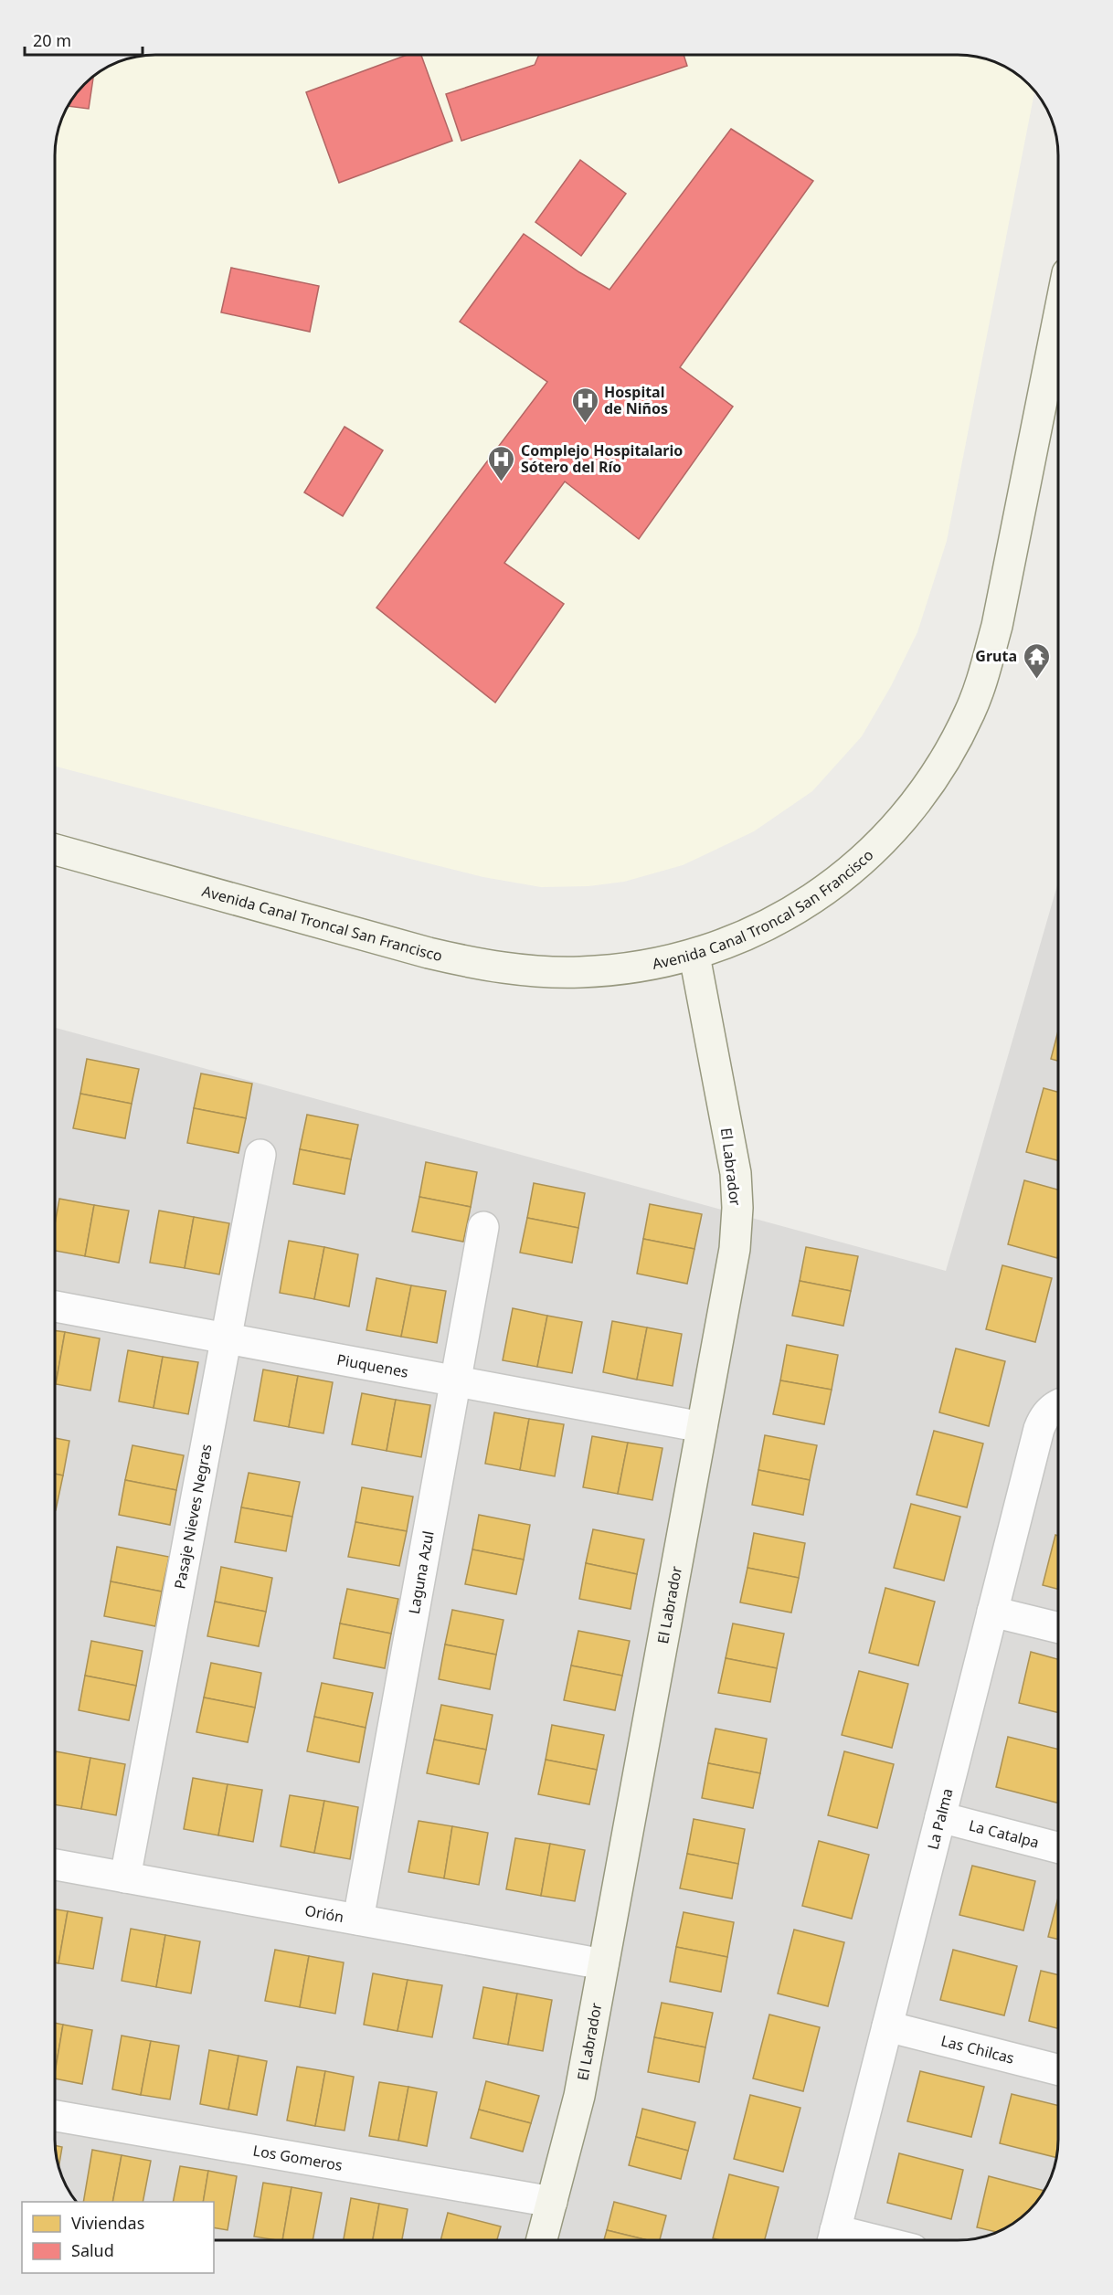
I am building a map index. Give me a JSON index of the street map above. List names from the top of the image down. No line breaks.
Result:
{"streets":{"main road":["Avenida Canal Troncal San Francisco","El Labrador"],"street":["Piuquenes","Pasaje Nieves Negras","Laguna Azul","La Palma","La Catalpa","Orión","Las Chilcas","Los Gomeros"]},"crossings":[["Avenida Canal Troncal San Francisco","El Labrador"],["El Labrador","Piuquenes"],["El Labrador","Orión"],["El Labrador","Los Gomeros"],["Piuquenes","Pasaje Nieves Negras"],["Piuquenes","Laguna Azul"],["Pasaje Nieves Negras","Orión"],["Laguna Azul","Orión"],["La Palma","La Catalpa"],["La Palma","Las Chilcas"]],"places":{"hospital":["Hospital de Niños","Complejo Hospitalario Sótero del Río"],"temple":["Gruta"]},"legend":["Viviendas","Salud"],"scale_bar":"20 m"}
